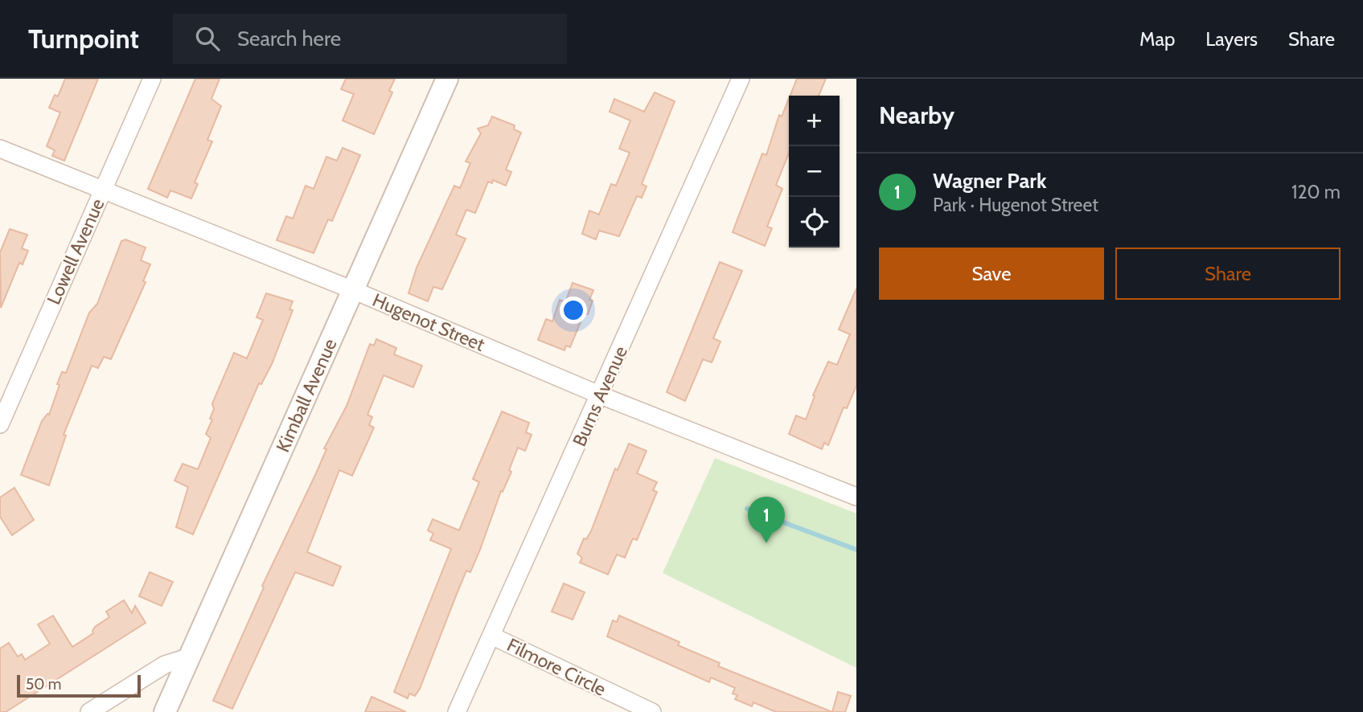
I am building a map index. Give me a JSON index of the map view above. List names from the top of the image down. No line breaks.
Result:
{"streets":{"street":["Lowell Avenue","Hugenot Street","Kimball Avenue","Burns Avenue","Filmore Circle"]},"crossings":[["Lowell Avenue","Hugenot Street"],["Hugenot Street","Kimball Avenue"],["Hugenot Street","Burns Avenue"],["Burns Avenue","Filmore Circle"]],"scale_bar":"50 m","page":{"header":"Turnpoint","search":"Search here","nav":["Map","Layers","Share"],"heading":"Nearby","map_buttons":["+","−"],"list":[{"mark":"1","name":"Wagner Park","note":"Park · Hugenot Street","value":"120 m"}],"buttons":["Save","Share"],"pins":"1","scale":"50 m"}}
